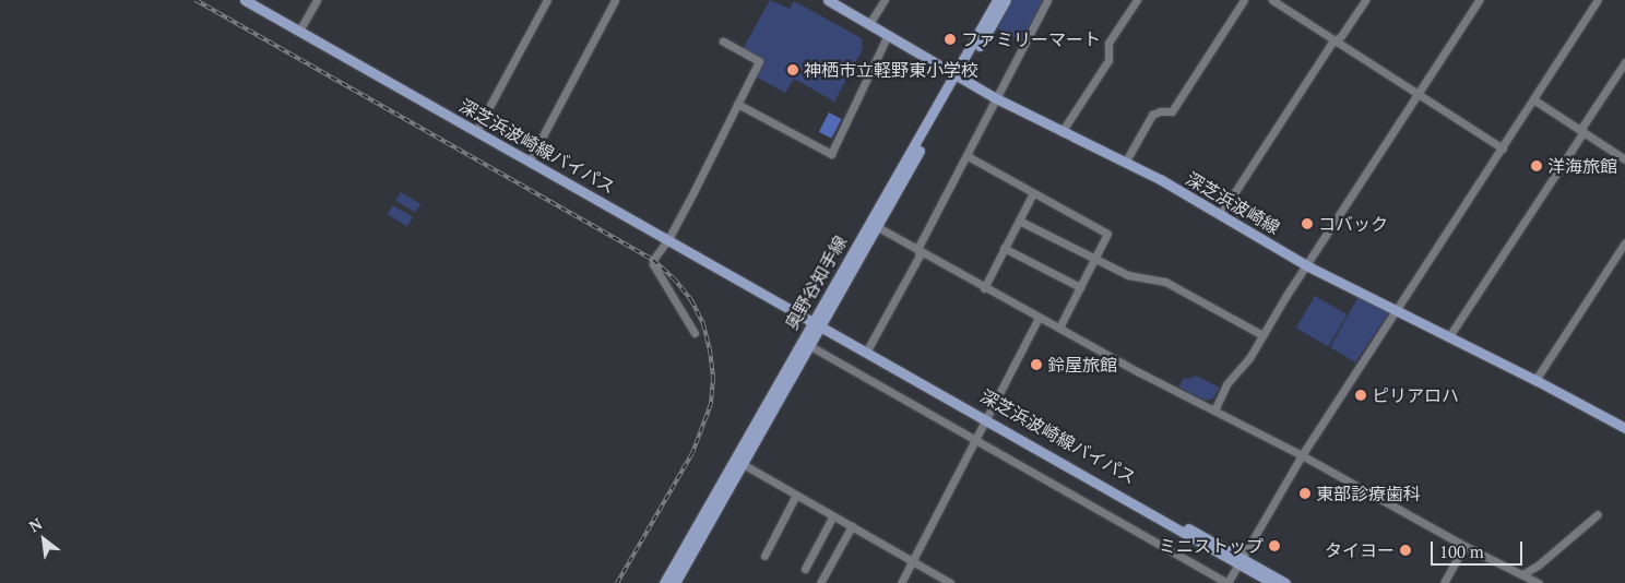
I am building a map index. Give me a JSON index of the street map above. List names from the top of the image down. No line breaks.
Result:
{"streets":{"main road":["深芝浜波崎線バイパス","深芝浜波崎線","奥野谷知手線"]},"crossings":[["深芝浜波崎線バイパス","奥野谷知手線"],["深芝浜波崎線","奥野谷知手線"]],"places":["ファミリーマート","神栖市立軽野東小学校","洋海旅館","コバック","鈴屋旅館","ピリアロハ","東部診療歯科","ミニストップ","タイヨー"],"scale_bar":"100 m","north":"top left"}
